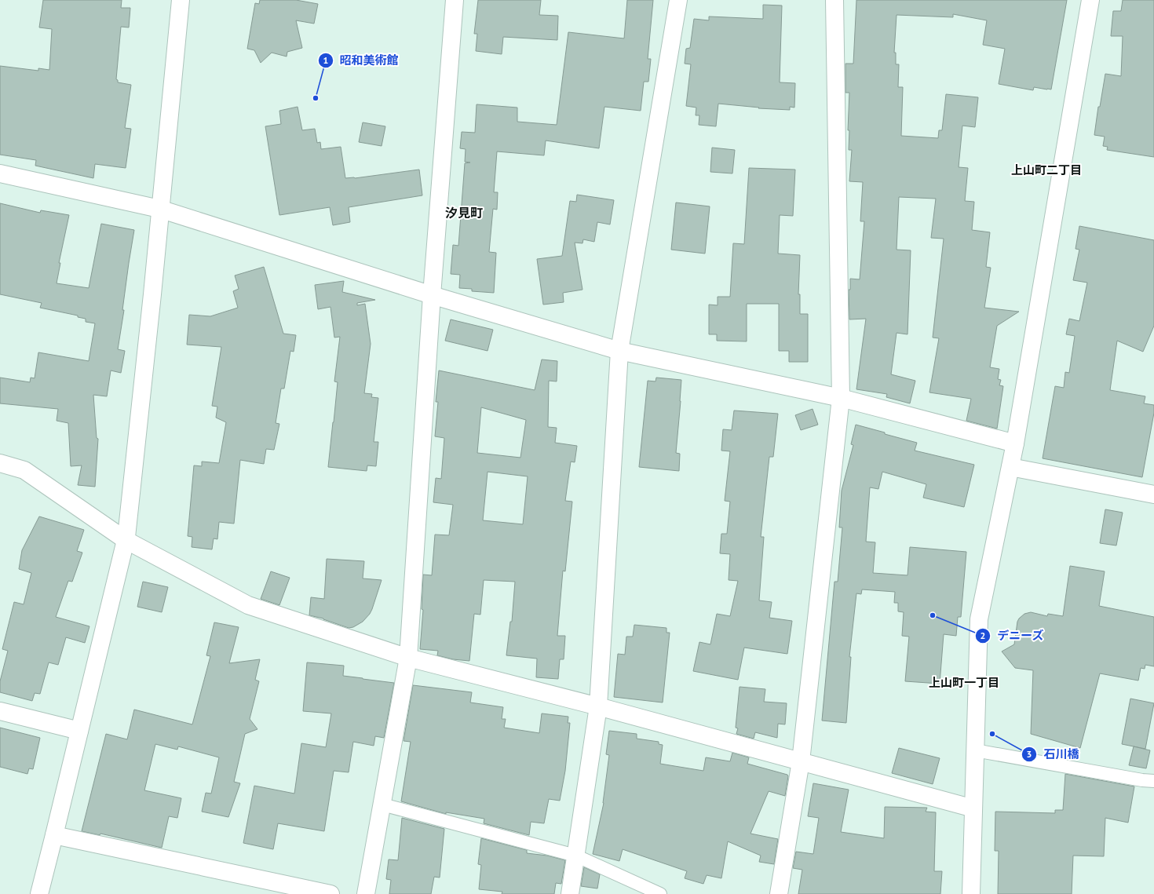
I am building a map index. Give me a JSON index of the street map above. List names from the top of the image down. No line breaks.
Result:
{"districts":["上山町二丁目","汐見町","上山町一丁目"],"places":["昭和美術館","デニーズ","石川橋"]}
